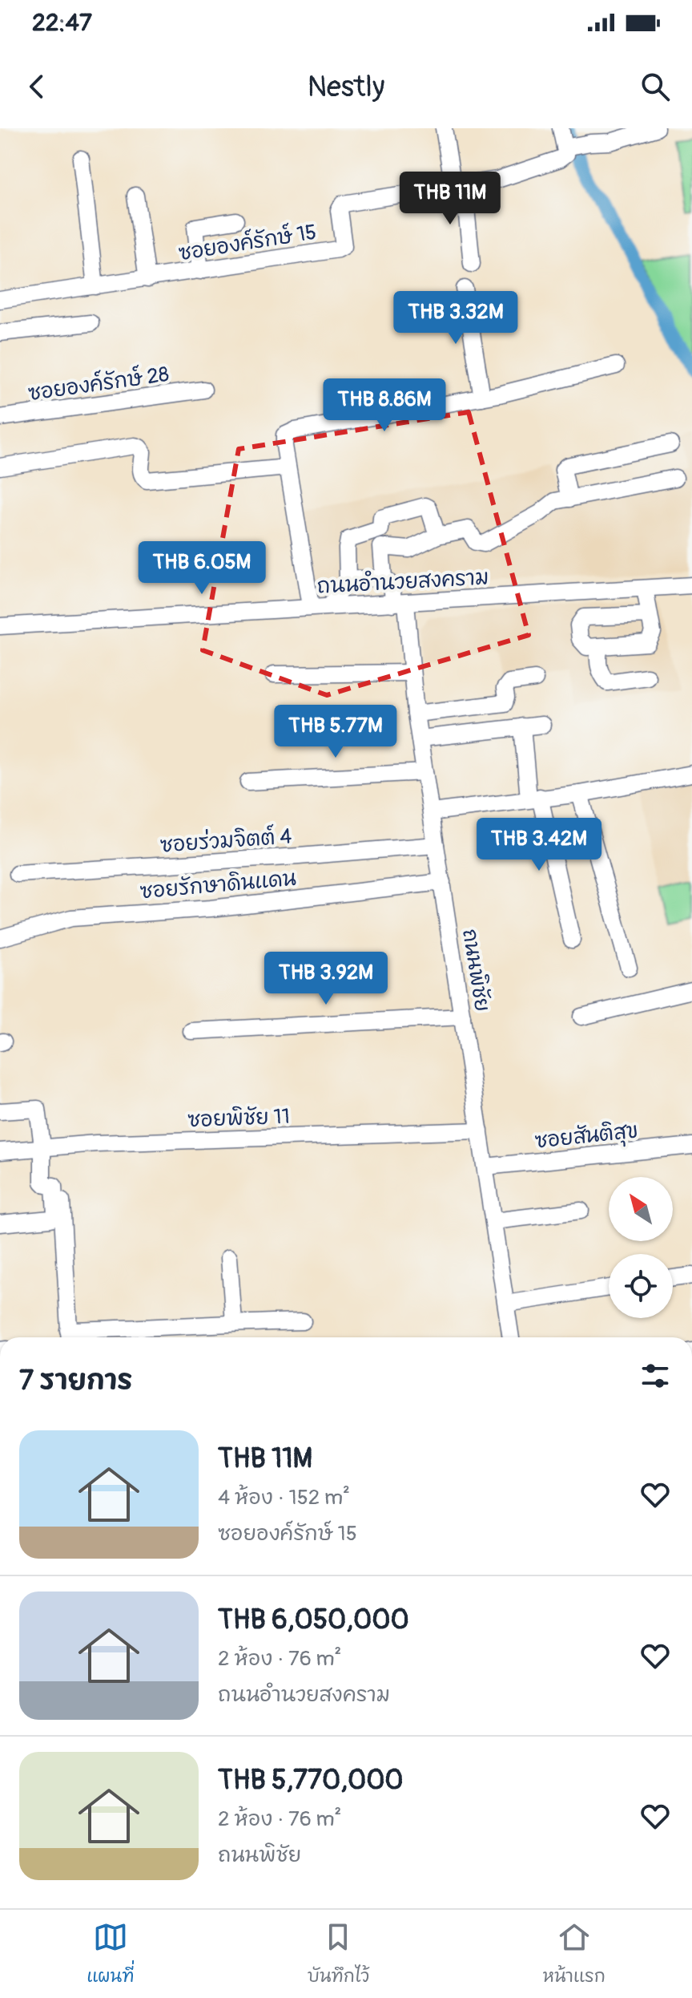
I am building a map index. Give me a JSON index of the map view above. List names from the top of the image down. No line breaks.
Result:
{"streets":{"street":["ซอยองค์รักษ์ 15","ซอยองค์รักษ์ 28","ถนนอำนวยสงคราม","ซอยร่วมจิตต์ 4","ซอยรักษาดินแดน","ถนนพิชัย","ซอยพิชัย 11","ซอยสันติสุข"]},"crossings":[["ถนนอำนวยสงคราม","ถนนพิชัย"],["ซอยร่วมจิตต์ 4","ถนนพิชัย"],["ซอยรักษาดินแดน","ถนนพิชัย"],["ถนนพิชัย","ซอยพิชัย 11"],["ถนนพิชัย","ซอยสันติสุข"]],"north":"top left","page":{"status":"22:47","header":"Nestly","price":["THB 11M","THB 3.32M","THB 8.86M","THB 6.05M","THB 5.77M","THB 3.42M","THB 3.92M"],"heading":"7 รายการ","list":[{"name":"THB 11M","note":"4 ห้อง · 152 m² · ซอยองค์รักษ์ 15"},{"name":"THB 6,050,000","note":"2 ห้อง · 76 m² · ถนนอำนวยสงคราม"},{"name":"THB 5,770,000","note":"2 ห้อง · 76 m² · ถนนพิชัย"}],"tabs":["แผนที่","บันทึกไว้","หน้าแรก"]}}
